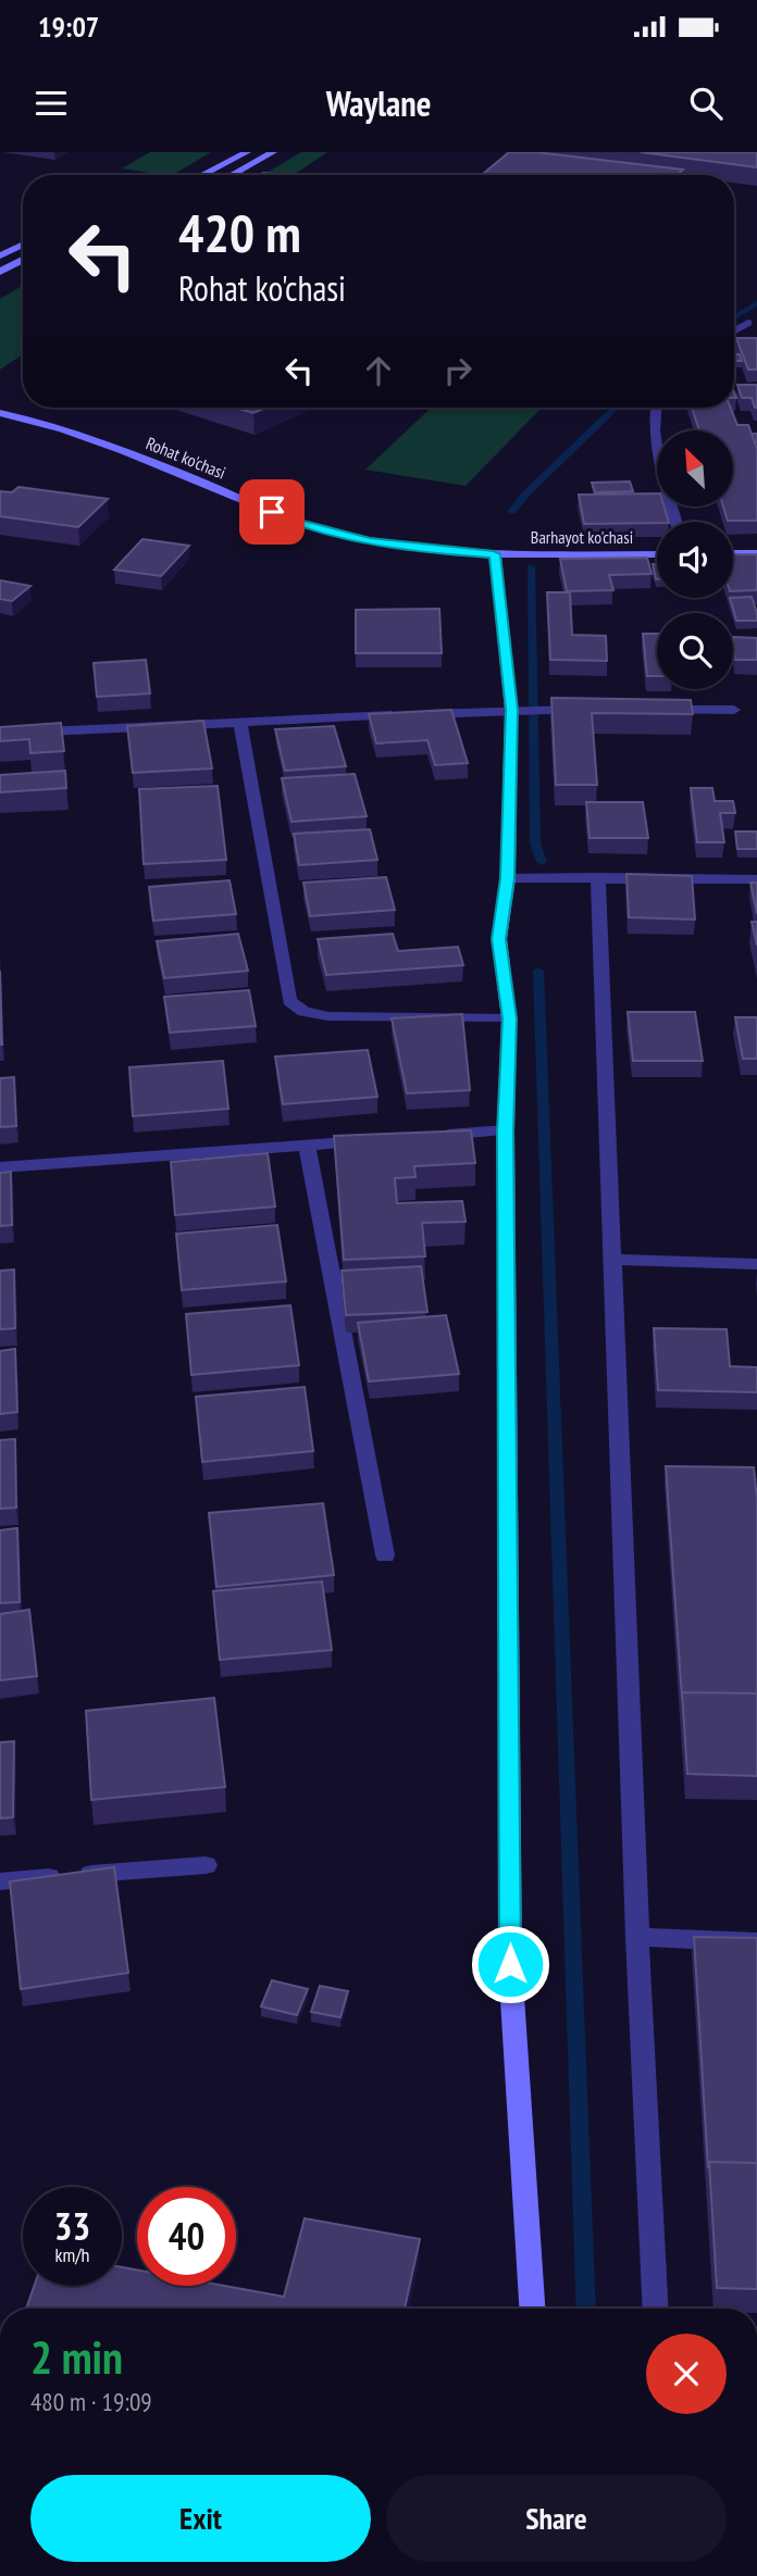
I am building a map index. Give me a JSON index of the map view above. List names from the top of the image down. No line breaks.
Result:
{"streets":{"street":["Rohat ko'chasi","Barhayot ko'chasi"]},"crossings":[["Rohat ko'chasi","Barhayot ko'chasi"]],"north":"top left","page":{"status":"19:07","header":"Waylane","turn":["420 m","Rohat ko'chasi"],"speed":"33 km/h","limit":"40","heading":["2 min","480 m · 19:09"],"buttons":["Exit","Share"]}}
